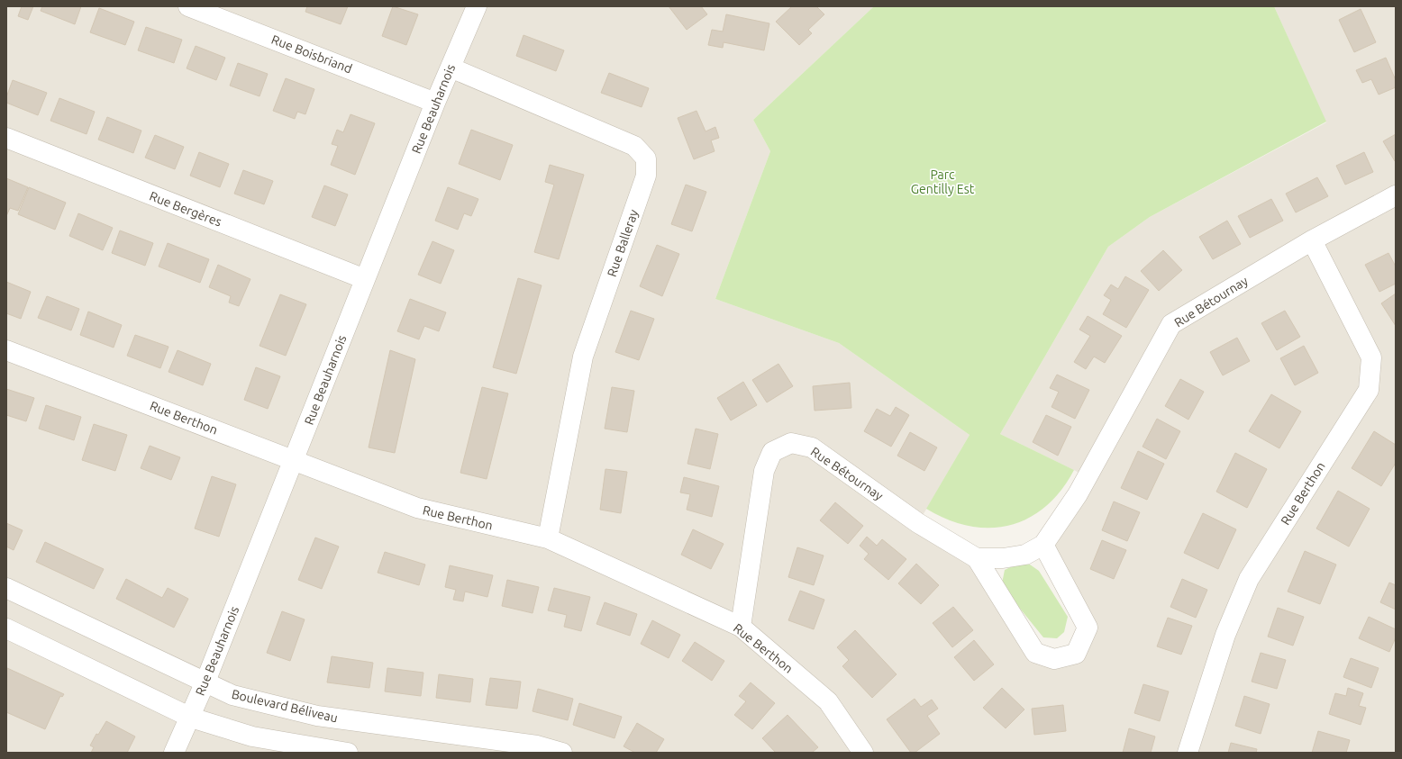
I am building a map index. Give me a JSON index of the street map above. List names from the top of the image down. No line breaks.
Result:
{"streets":{"street":["Rue Boisbriand","Rue Beauharnois","Rue Bergères","Rue Balleray","Rue Bétournay","Rue Berthon","Boulevard Béliveau"]},"crossings":[["Rue Boisbriand","Rue Beauharnois"],["Rue Beauharnois","Rue Bergères"],["Rue Beauharnois","Rue Balleray"],["Rue Beauharnois","Rue Berthon"],["Rue Beauharnois","Boulevard Béliveau"],["Rue Balleray","Rue Berthon"],["Rue Bétournay","Rue Berthon"]],"parks":["Parc Gentilly Est"]}
